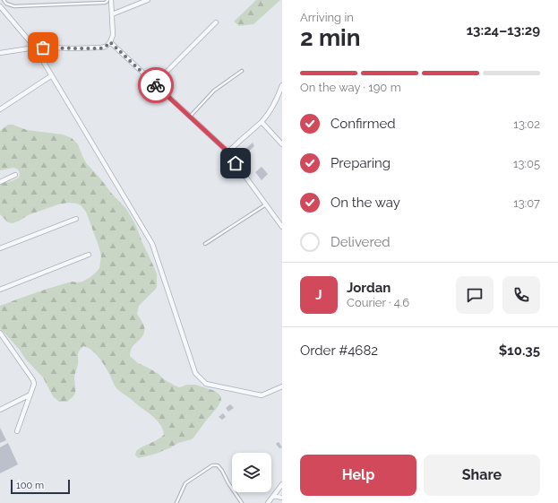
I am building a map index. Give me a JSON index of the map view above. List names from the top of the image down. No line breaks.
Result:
{"scale_bar":"100 m","page":{"heading":["2 min","Arriving in","13:24–13:29"],"panel":["Jordan","Courier · 4.6","Order #4682","$10.35"],"bar":"On the way · 190 m","list":[["Confirmed","13:02"],["Preparing","13:05"],["On the way","13:07"],"Delivered"],"round":"J","buttons":["Help","Share"],"scale":"100 m"}}
